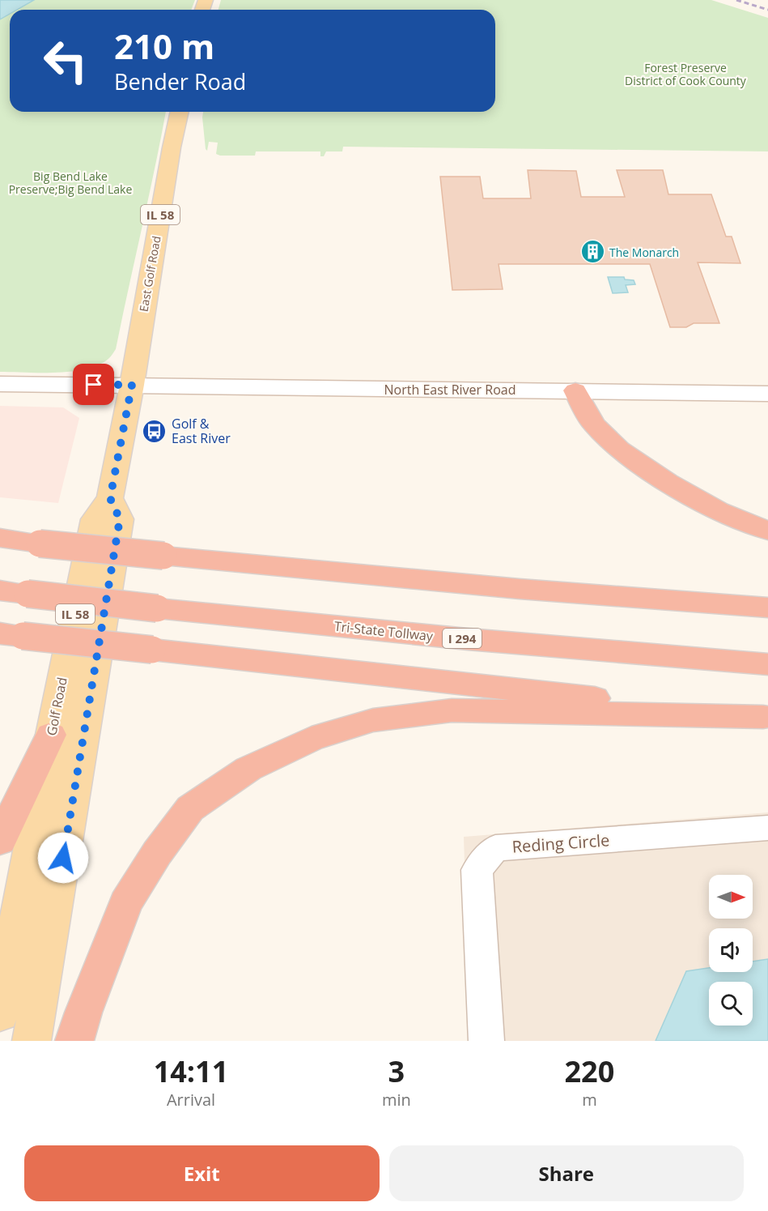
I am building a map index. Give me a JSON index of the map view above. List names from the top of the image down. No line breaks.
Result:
{"streets":{"highway":["Tri-State Tollway","I 294"],"main road":["IL 58","East Golf Road","Golf Road"],"street":["North East River Road","Reding Circle"]},"crossings":[["IL 58","Golf Road"],["East Golf Road","North East River Road"],["East Golf Road","Golf Road"],["North East River Road","Golf Road"]],"parks":["Forest Preserve District of Cook County","Big Bend Lake Preserve;Big Bend Lake"],"places":{"building":["The Monarch"],"bus stop":["Golf & East River"]},"north":"right","page":{"turn":["210 m","Bender Road"],"eta":["14:11","Arrival","3","min","220","m"],"buttons":["Exit","Share"]}}
